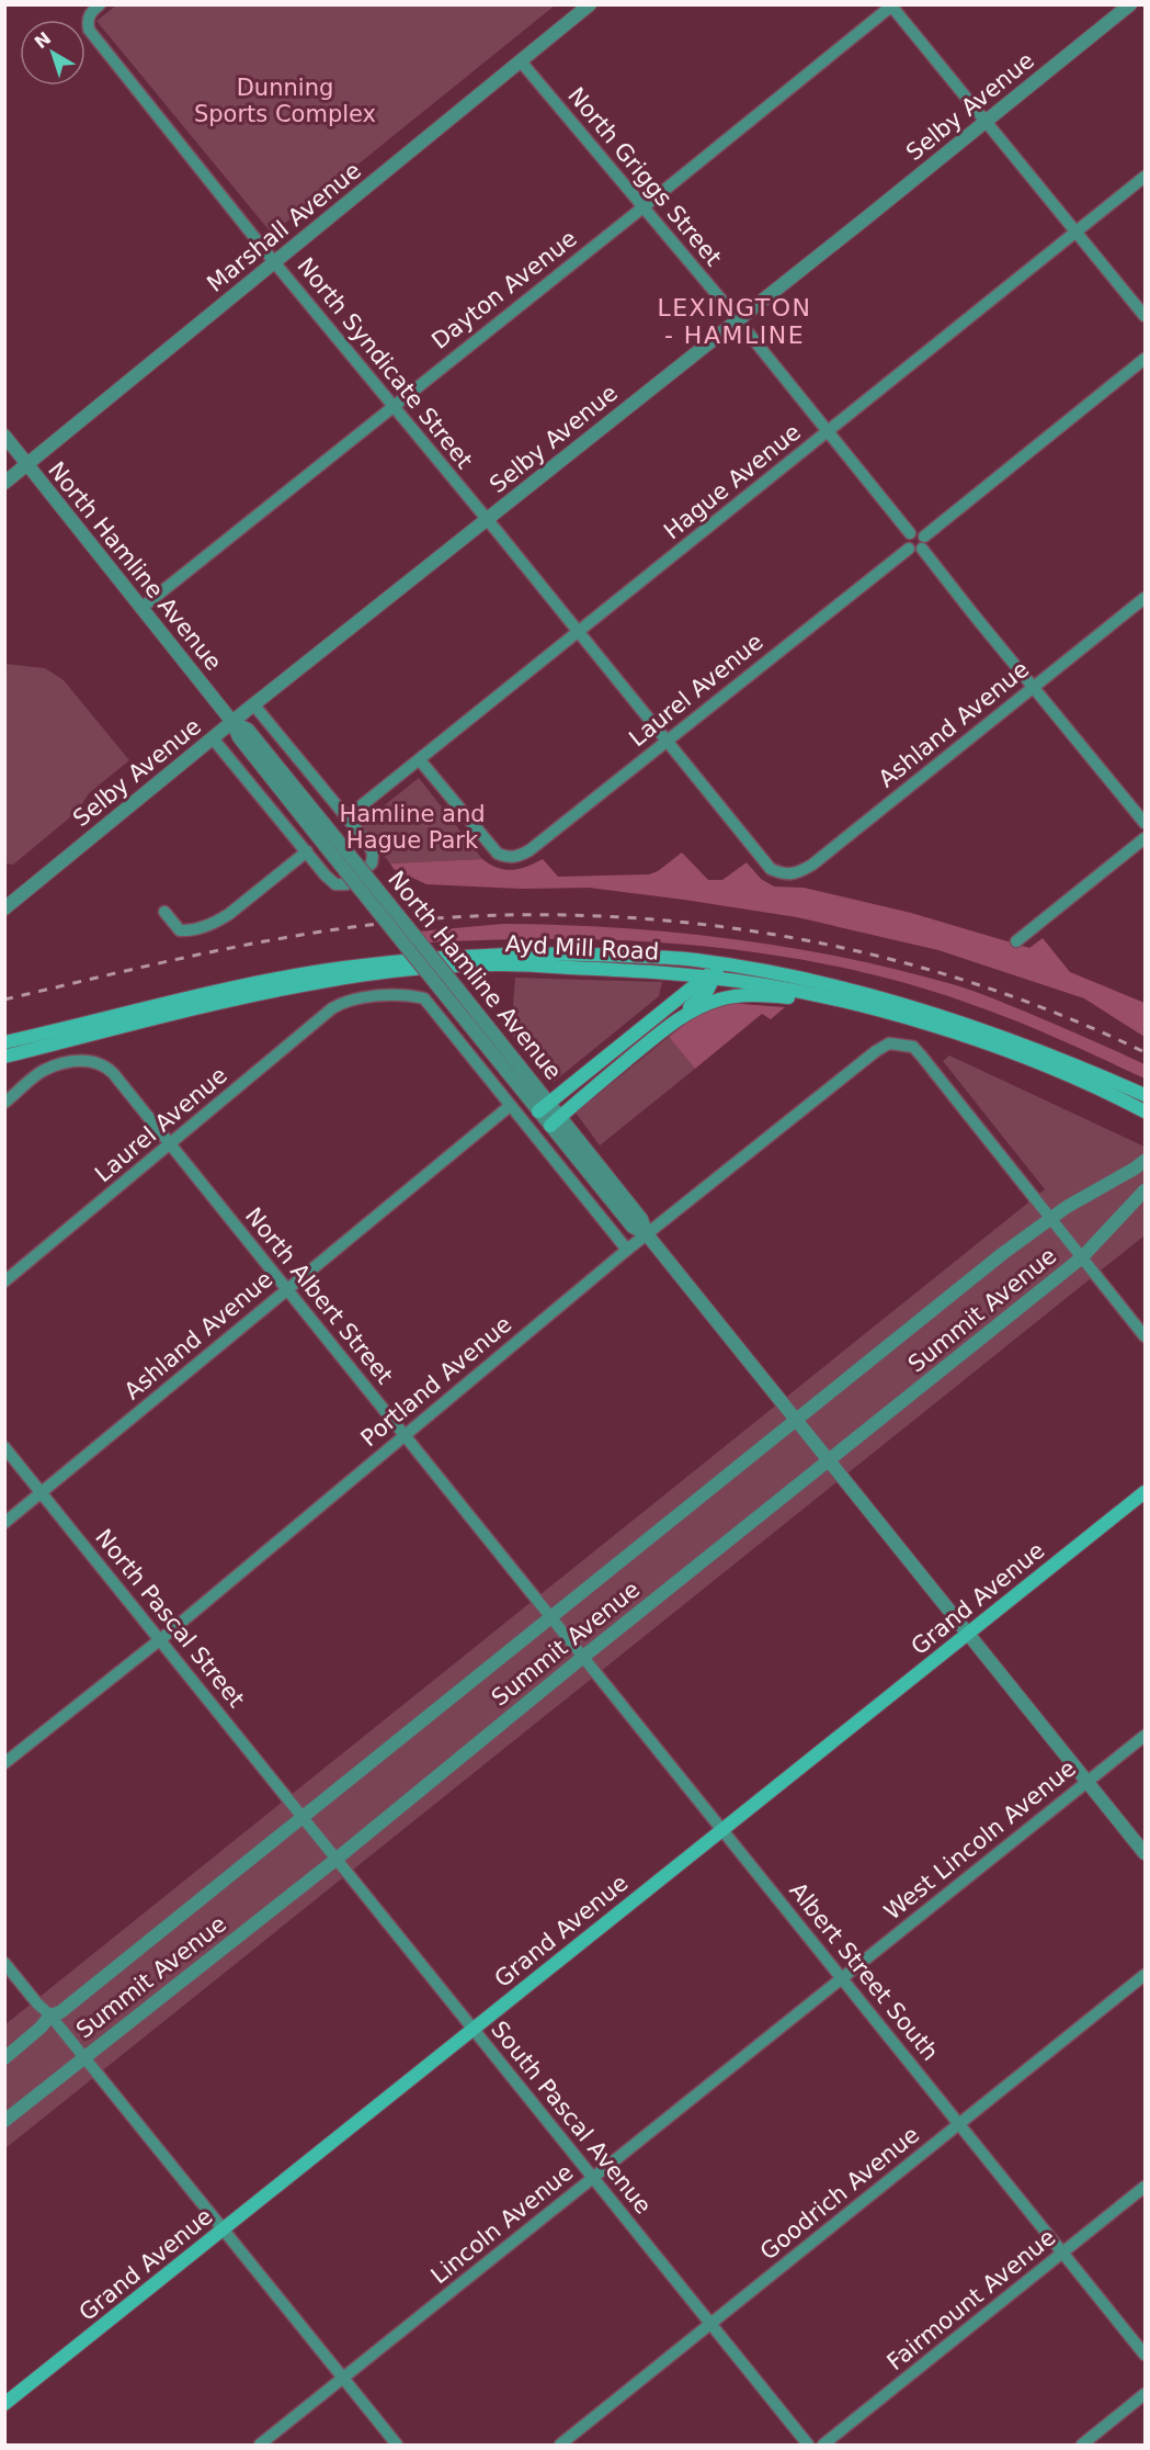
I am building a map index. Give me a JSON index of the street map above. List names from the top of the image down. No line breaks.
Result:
{"streets":{"main road":["Ayd Mill Road","Grand Avenue"],"street":["Selby Avenue","North Griggs Street","Marshall Avenue","Dayton Avenue","North Syndicate Street","Hague Avenue","North Hamline Avenue","Laurel Avenue","Ashland Avenue","North Albert Street","Summit Avenue","Portland Avenue","North Pascal Street","West Lincoln Avenue","Albert Street South","South Pascal Avenue","Goodrich Avenue","Lincoln Avenue","Fairmount Avenue"]},"crossings":[["Selby Avenue","North Griggs Street"],["Selby Avenue","North Syndicate Street"],["Selby Avenue","North Hamline Avenue"],["North Griggs Street","Marshall Avenue"],["North Griggs Street","Dayton Avenue"],["North Griggs Street","Hague Avenue"],["North Griggs Street","Laurel Avenue"],["Marshall Avenue","North Syndicate Street"],["Marshall Avenue","North Hamline Avenue"],["Dayton Avenue","North Syndicate Street"],["Dayton Avenue","North Hamline Avenue"],["North Syndicate Street","Hague Avenue"],["North Syndicate Street","Laurel Avenue"],["North Syndicate Street","Ashland Avenue"],["Hague Avenue","Laurel Avenue"],["North Hamline Avenue","Summit Avenue"],["North Hamline Avenue","Portland Avenue"],["North Hamline Avenue","Grand Avenue"],["North Hamline Avenue","West Lincoln Avenue"],["Laurel Avenue","Ashland Avenue"],["Laurel Avenue","North Albert Street"],["Ashland Avenue","North Albert Street"],["Ashland Avenue","North Pascal Street"],["North Albert Street","Summit Avenue"],["North Albert Street","Portland Avenue"],["North Albert Street","Albert Street South"],["Summit Avenue","Portland Avenue"],["Summit Avenue","North Pascal Street"],["Summit Avenue","Albert Street South"],["Summit Avenue","South Pascal Avenue"],["Portland Avenue","North Pascal Street"],["Grand Avenue","Albert Street South"],["Grand Avenue","South Pascal Avenue"],["North Pascal Street","South Pascal Avenue"],["West Lincoln Avenue","Albert Street South"],["West Lincoln Avenue","Lincoln Avenue"],["Albert Street South","Goodrich Avenue"],["Albert Street South","Lincoln Avenue"],["Albert Street South","Fairmount Avenue"],["South Pascal Avenue","Goodrich Avenue"],["South Pascal Avenue","Lincoln Avenue"]],"districts":["LEXINGTON - HAMLINE"],"parks":["Dunning Sports Complex","Hamline and Hague Park"],"north":"top left"}
